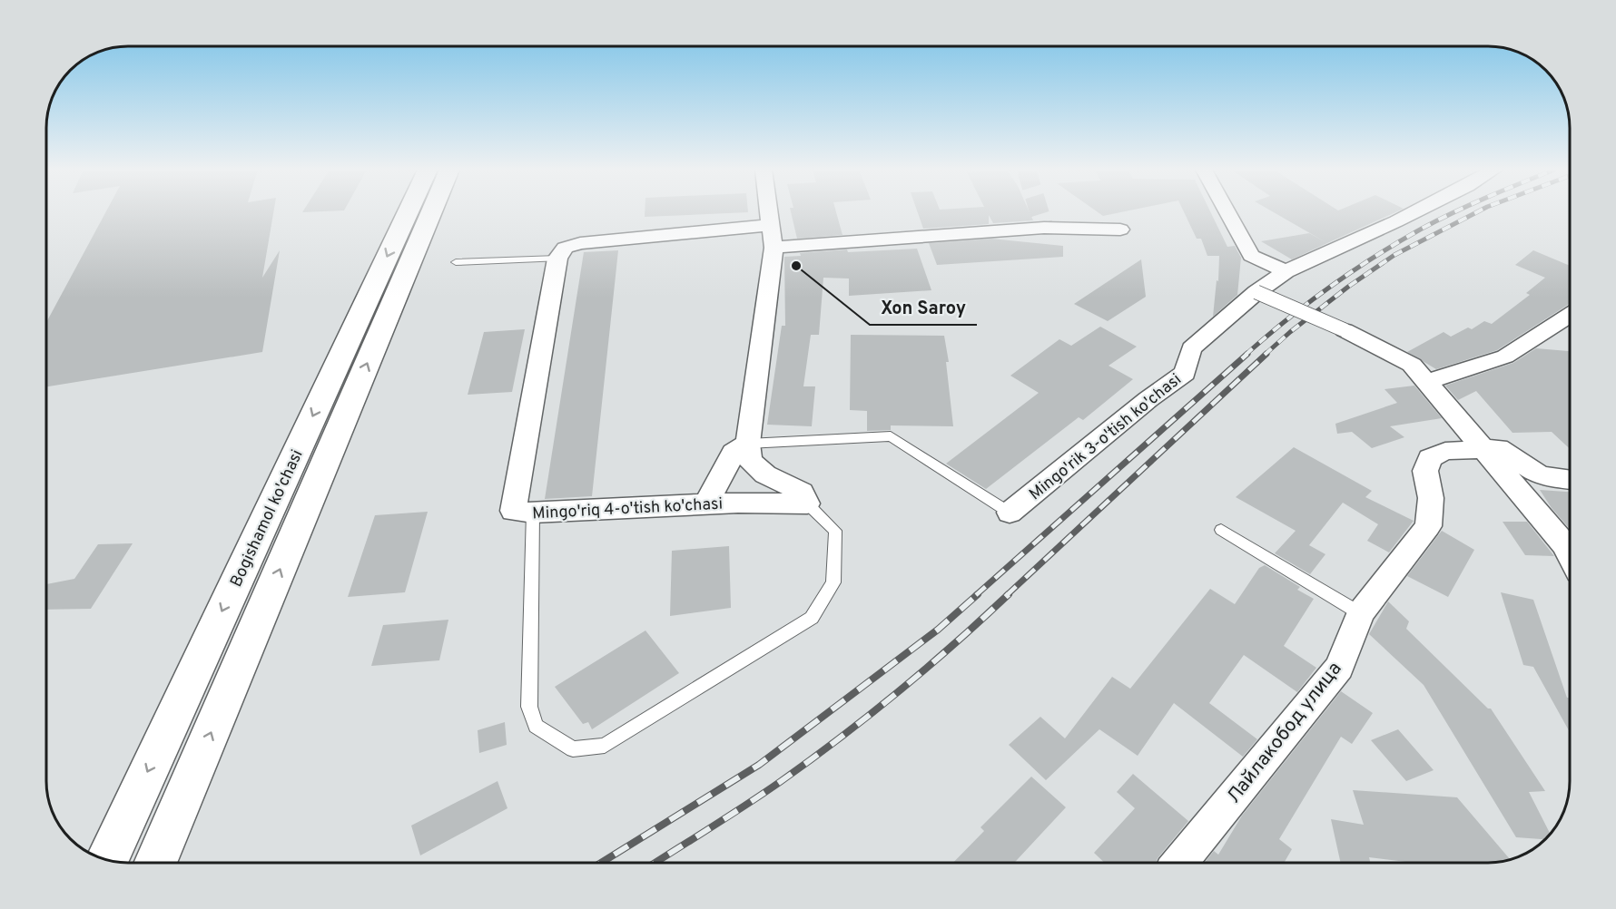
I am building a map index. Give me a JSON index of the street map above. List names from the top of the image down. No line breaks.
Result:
{"streets":{"main road":["Bogishamol ko'chasi"],"street":["Mingo'rik 3-o'tish ko'chasi","Mingo'riq 4-o'tish ko'chasi","Лайлакобод улица"]},"places":["Xon Saroy"]}
